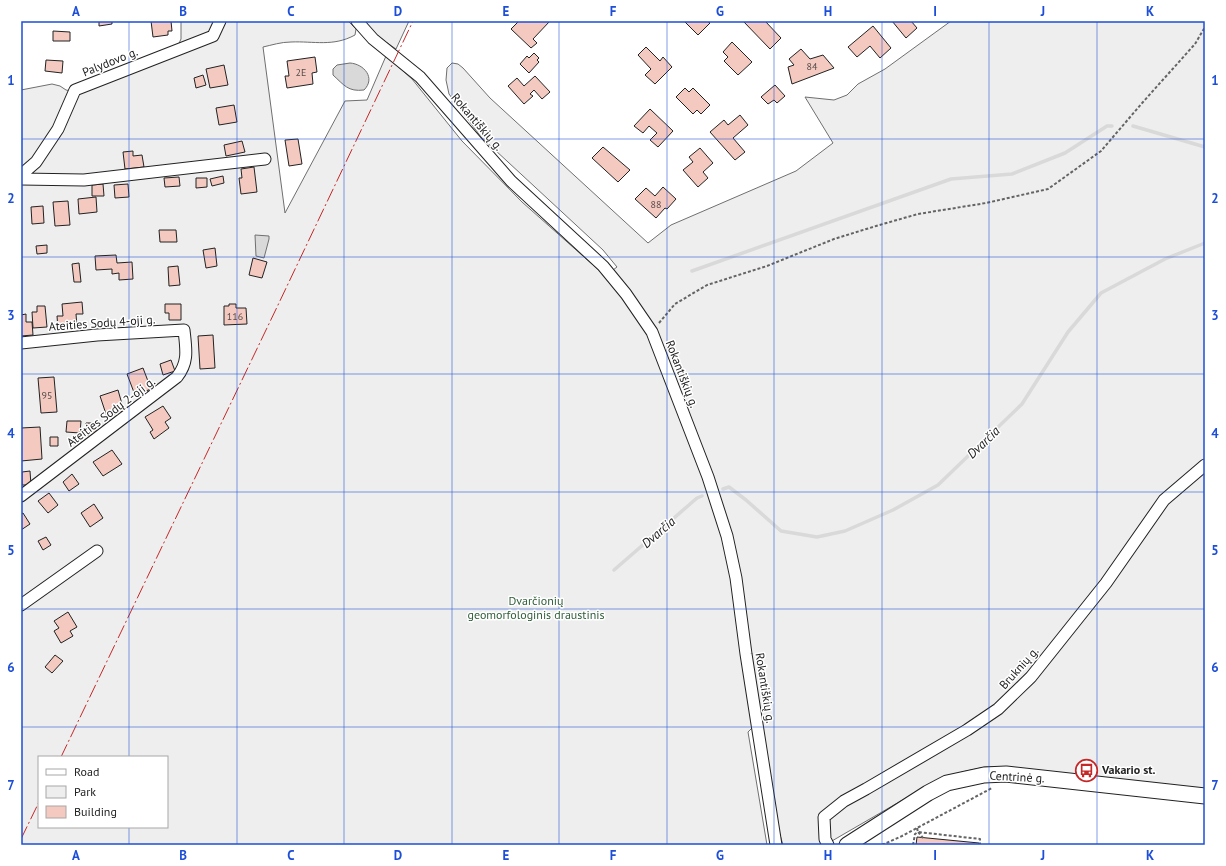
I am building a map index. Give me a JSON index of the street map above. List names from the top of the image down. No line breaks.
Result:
{"streets":{"main road":["Centrinė g."],"street":["Palydovo g.","Rokantiškių g.","Ateities Sodų 4-oji g.","Ateities Sodų 2-oji g.","Bruknių g."]},"crossings":[["Ateities Sodų 4-oji g.","Ateities Sodų 2-oji g."]],"water":["Dvarčia"],"parks":["Dvarčionių geomorfologinis draustinis"],"places":{"bus stop":["Vakario st."]},"house_numbers":["84","2E","88","116","95"],"legend":["Road","Park","Building"],"grid":{"columns":["A","B","C","D","E","F","G","H","I","J","K"],"rows":["1","2","3","4","5","6","7"]}}
